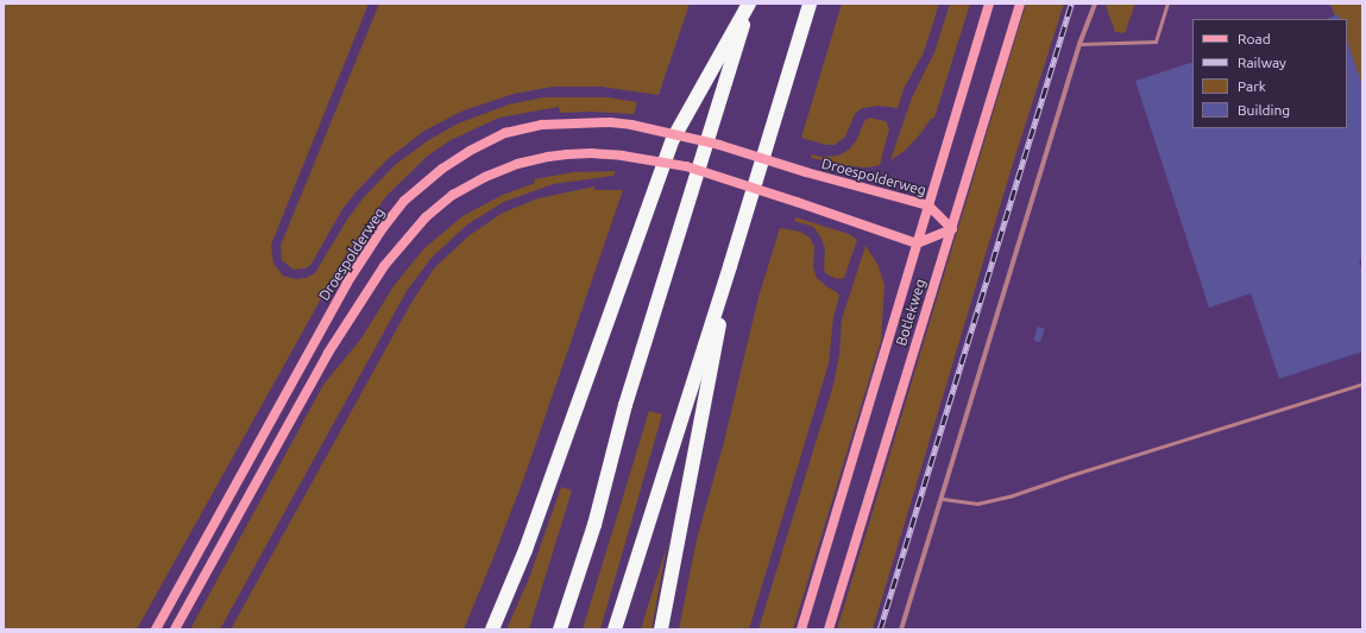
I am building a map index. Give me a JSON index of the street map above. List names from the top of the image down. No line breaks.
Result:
{"streets":{"main road":["Droespolderweg","Botlekweg"]},"crossings":[["Droespolderweg","Botlekweg"]],"legend":["Road","Railway","Park","Building"]}
